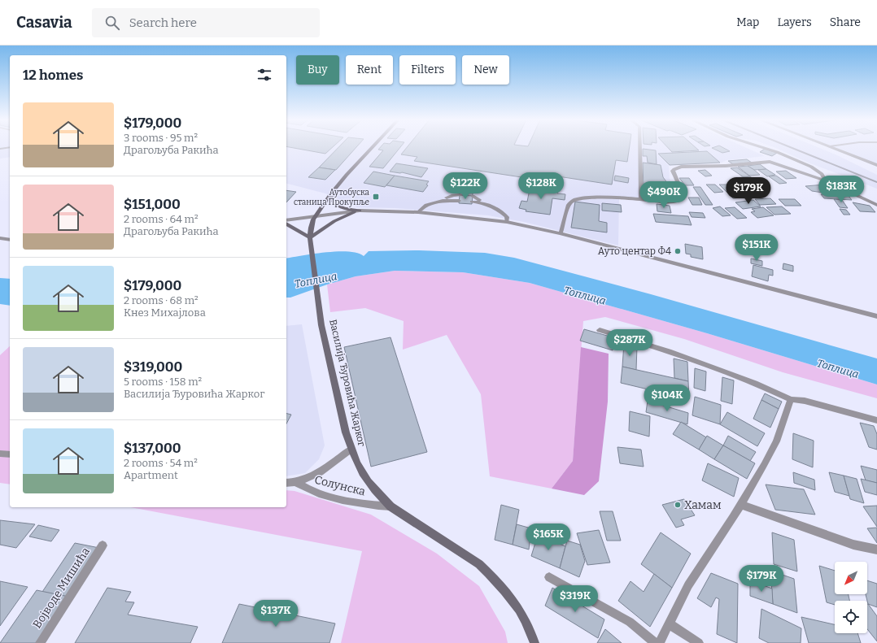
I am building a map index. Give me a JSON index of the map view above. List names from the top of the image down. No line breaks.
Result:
{"streets":{"main road":["Василија Ђуровића Жарког"],"street":["Солунска","Војводе Мишића"]},"crossings":[["Василија Ђуровића Жарког","Солунска"]],"water":["Топлица"],"places":{"transit":["Аутобуска станица Прокупље"],"other":["Ауто центар Ф4","Хамам"]},"north":"bottom left","page":{"header":"Casavia","search":"Search here","nav":["Map","Layers","Share"],"chip":["Buy","Rent","Filters","New"],"heading":"12 homes","list":[{"name":"$179,000","note":"3 rooms · 95 m² · Драгољуба Ракића"},{"name":"$151,000","note":"2 rooms · 64 m² · Драгољуба Ракића"},{"name":"$179,000","note":"2 rooms · 68 m² · Кнез Михајлова"},{"name":"$319,000","note":"5 rooms · 158 m² · Василија Ђуровића Жарког"},{"name":"$137,000","note":"2 rooms · 54 m² · Apartment"}],"price":["$122K","$128K","$183K","$179K","$490K","$151K","$287K","$104K","$165K","$179K","$319K","$137K"]}}
